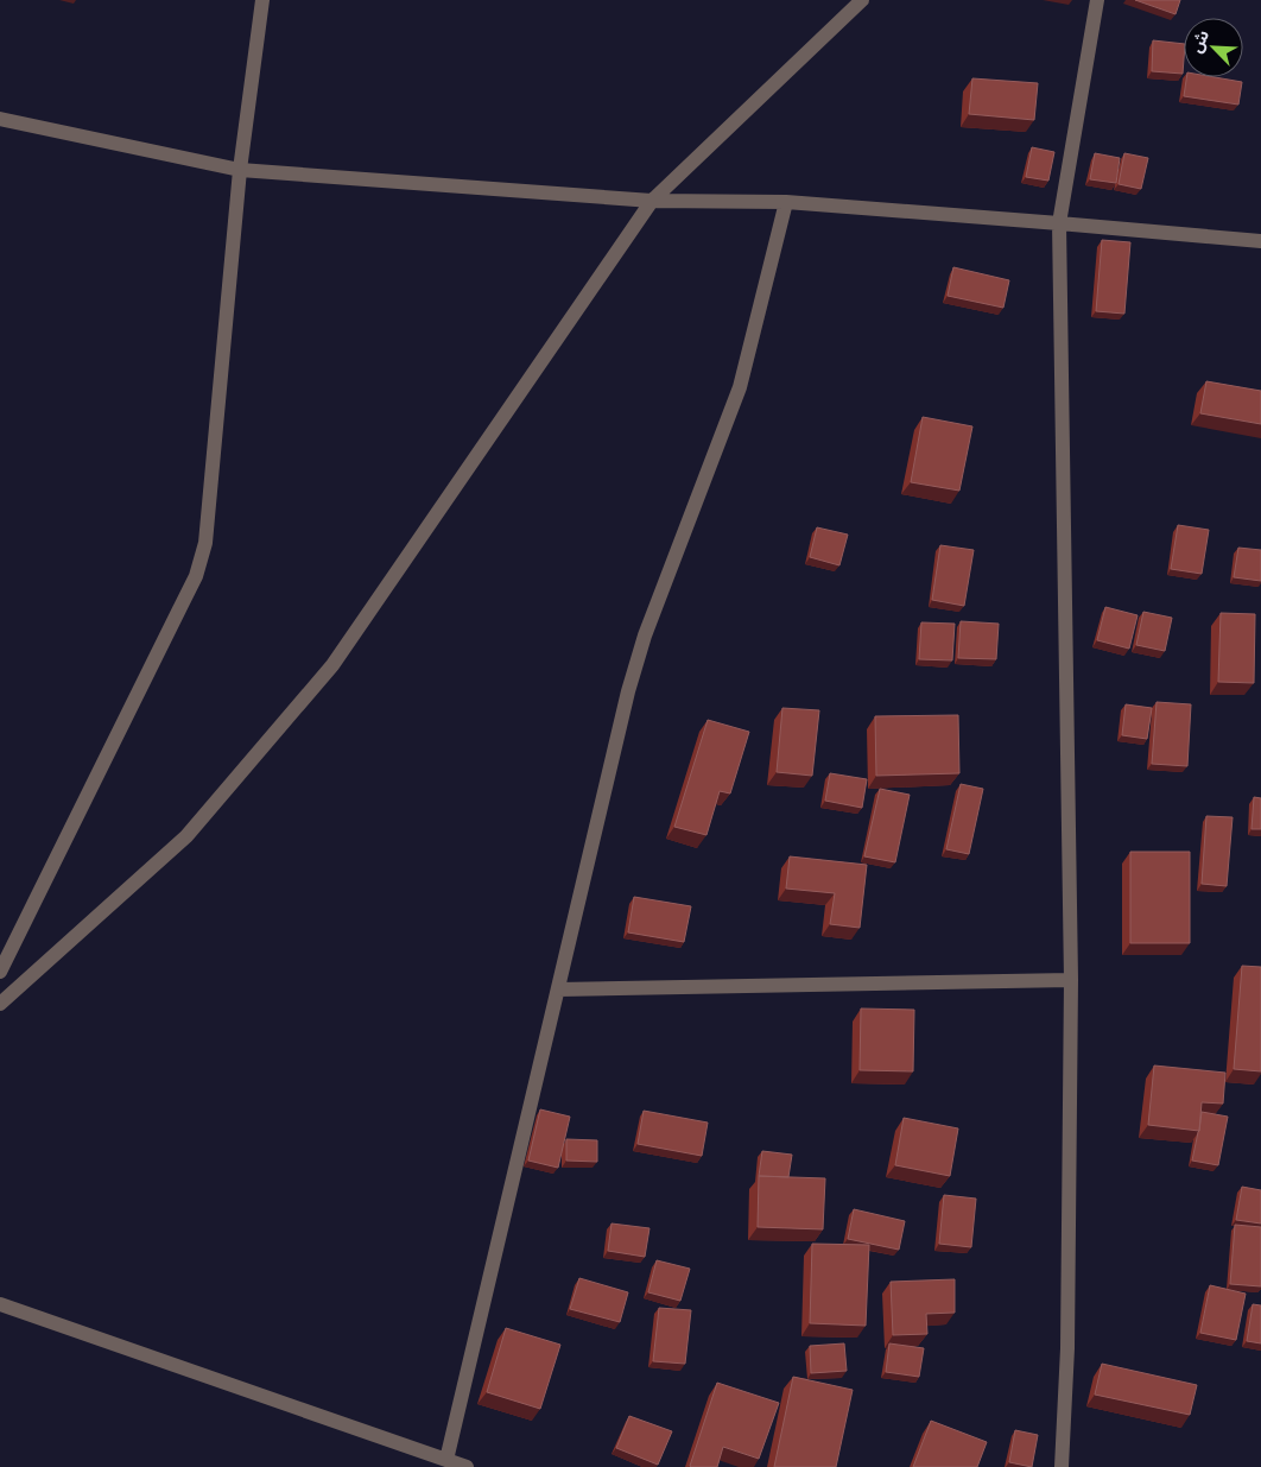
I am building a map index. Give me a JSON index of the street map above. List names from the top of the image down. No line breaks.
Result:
{"north":"top left"}
